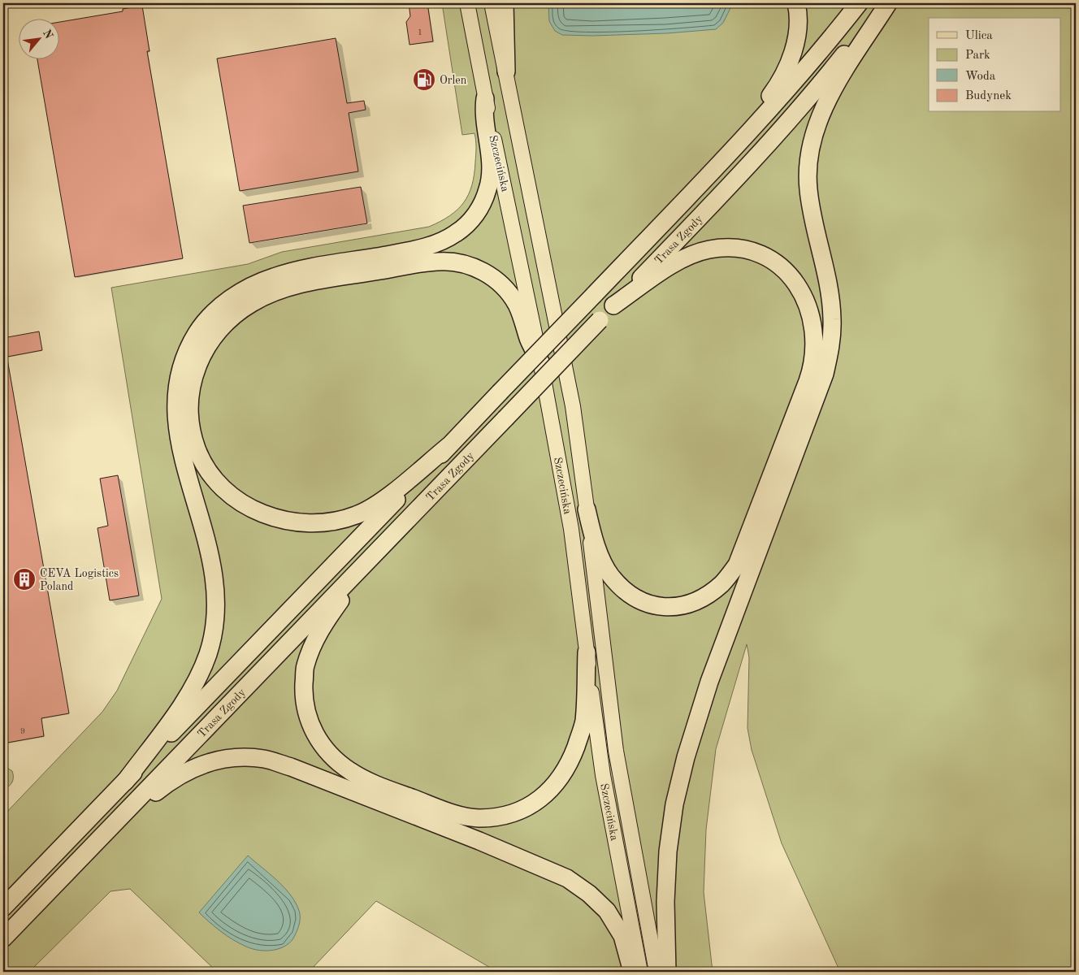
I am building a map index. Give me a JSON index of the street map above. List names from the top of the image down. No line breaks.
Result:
{"streets":{"highway":["Trasa Zgody"],"main road":["Szczecińska"]},"places":{"fuel station":["Orlen"],"building":["CEVA Logistics Poland"]},"house_numbers":["1","9"],"legend":["Ulica","Park","Woda","Budynek"],"north":"top right"}
